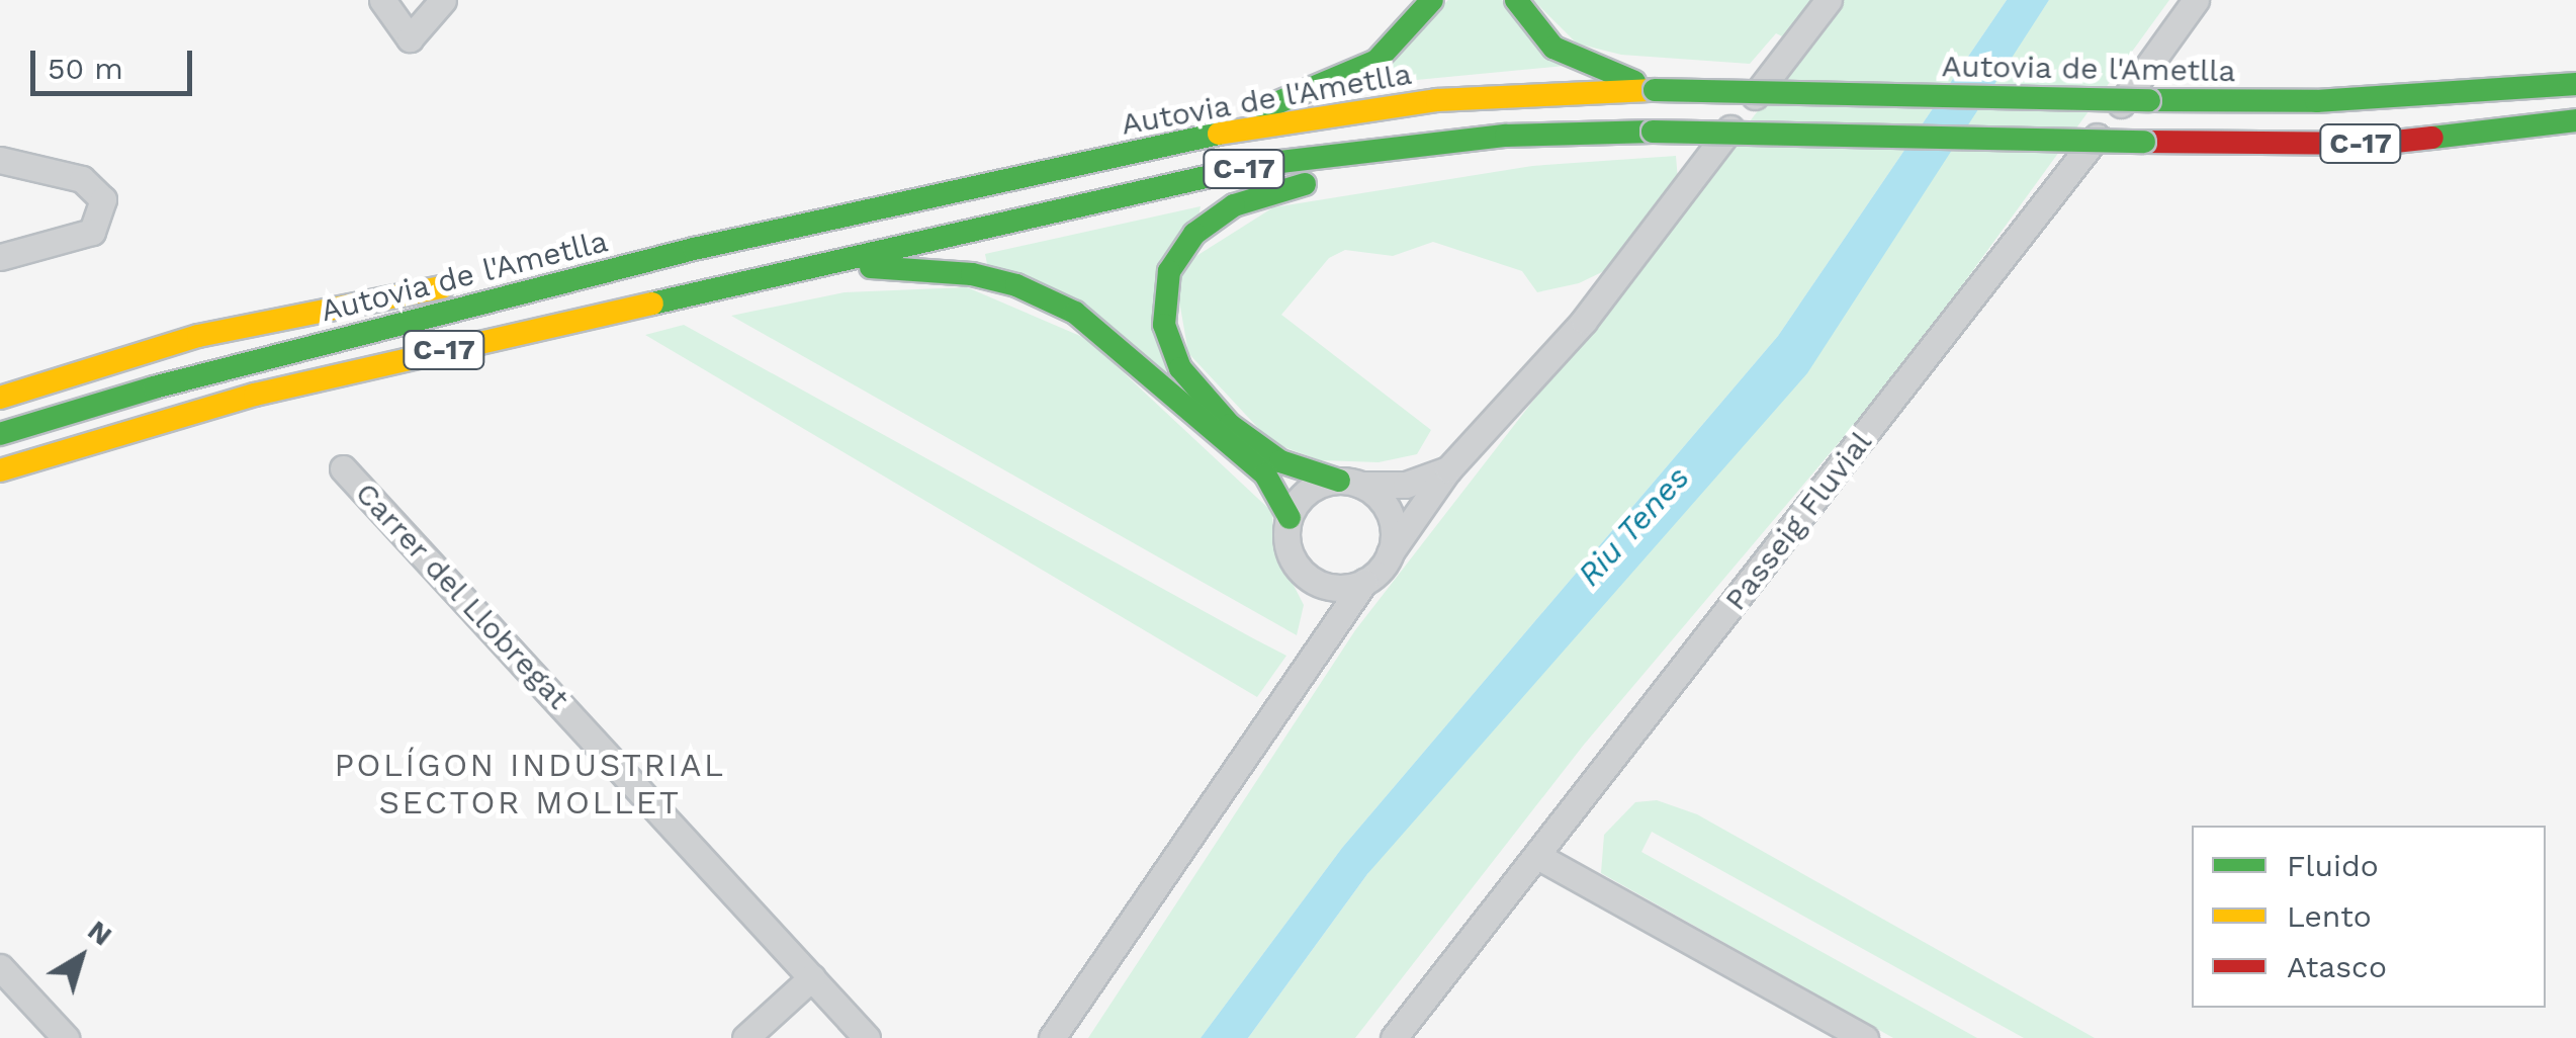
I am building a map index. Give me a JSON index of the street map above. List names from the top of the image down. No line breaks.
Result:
{"streets":{"highway":["Autovia de l'Ametlla","C-17"],"street":["Passeig Fluvial","Carrer del Llobregat"]},"districts":["POLÍGON INDUSTRIAL SECTOR MOLLET"],"water":["Riu Tenes"],"legend":["Fluido","Lento","Atasco"],"scale_bar":"50 m","north":"top right"}
